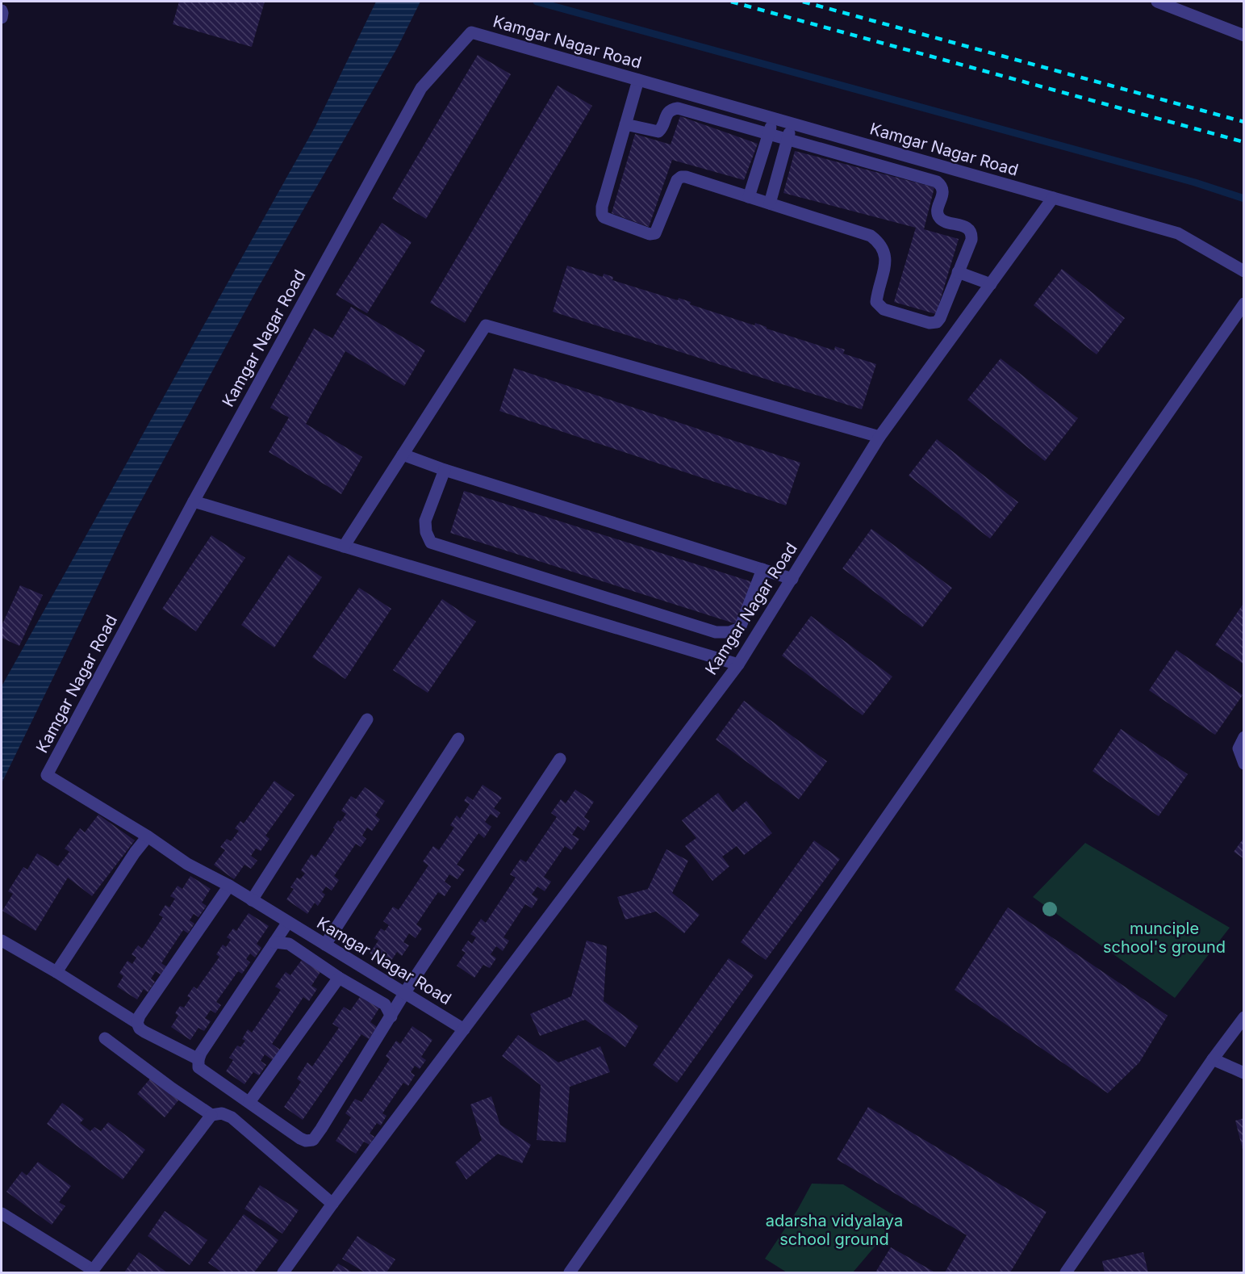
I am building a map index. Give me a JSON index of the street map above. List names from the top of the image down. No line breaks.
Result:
{"streets":{"street":["Kamgar Nagar Road"]},"parks":["munciple school's ground","adarsha vidyalaya school ground"]}
